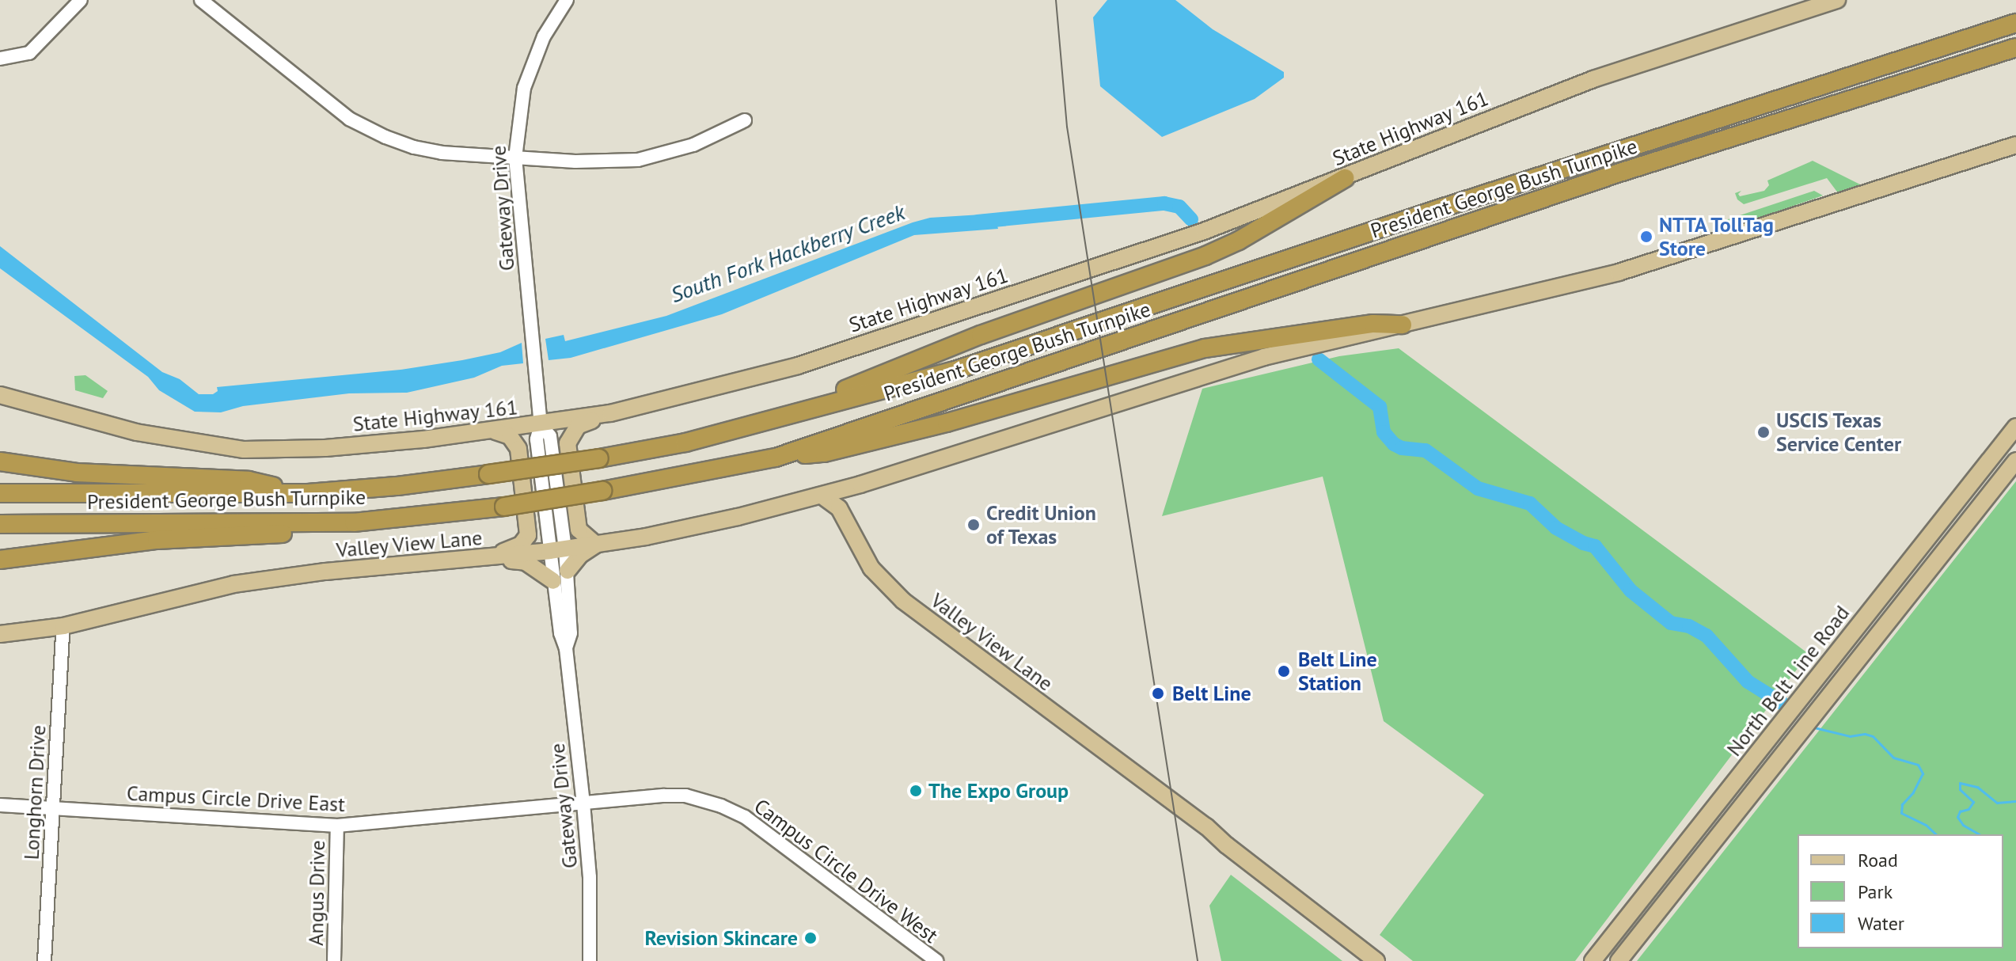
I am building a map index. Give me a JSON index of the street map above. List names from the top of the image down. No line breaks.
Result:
{"streets":{"highway":["President George Bush Turnpike"],"main road":["State Highway 161","Valley View Lane","North Belt Line Road"],"street":["Gateway Drive","Longhorn Drive","Campus Circle Drive East","Campus Circle Drive West","Angus Drive"]},"crossings":[["State Highway 161","Gateway Drive"],["Gateway Drive","Valley View Lane"],["Gateway Drive","Campus Circle Drive East"],["Gateway Drive","Campus Circle Drive West"],["Valley View Lane","Longhorn Drive"],["Longhorn Drive","Campus Circle Drive East"],["Campus Circle Drive East","Campus Circle Drive West"],["Campus Circle Drive East","Angus Drive"]],"water":["South Fork Hackberry Creek"],"places":["NTTA TollTag Store","USCIS Texas Service Center","Credit Union of Texas","Belt Line Station","Belt Line","The Expo Group","Revision Skincare"],"legend":["Road","Park","Water"]}
